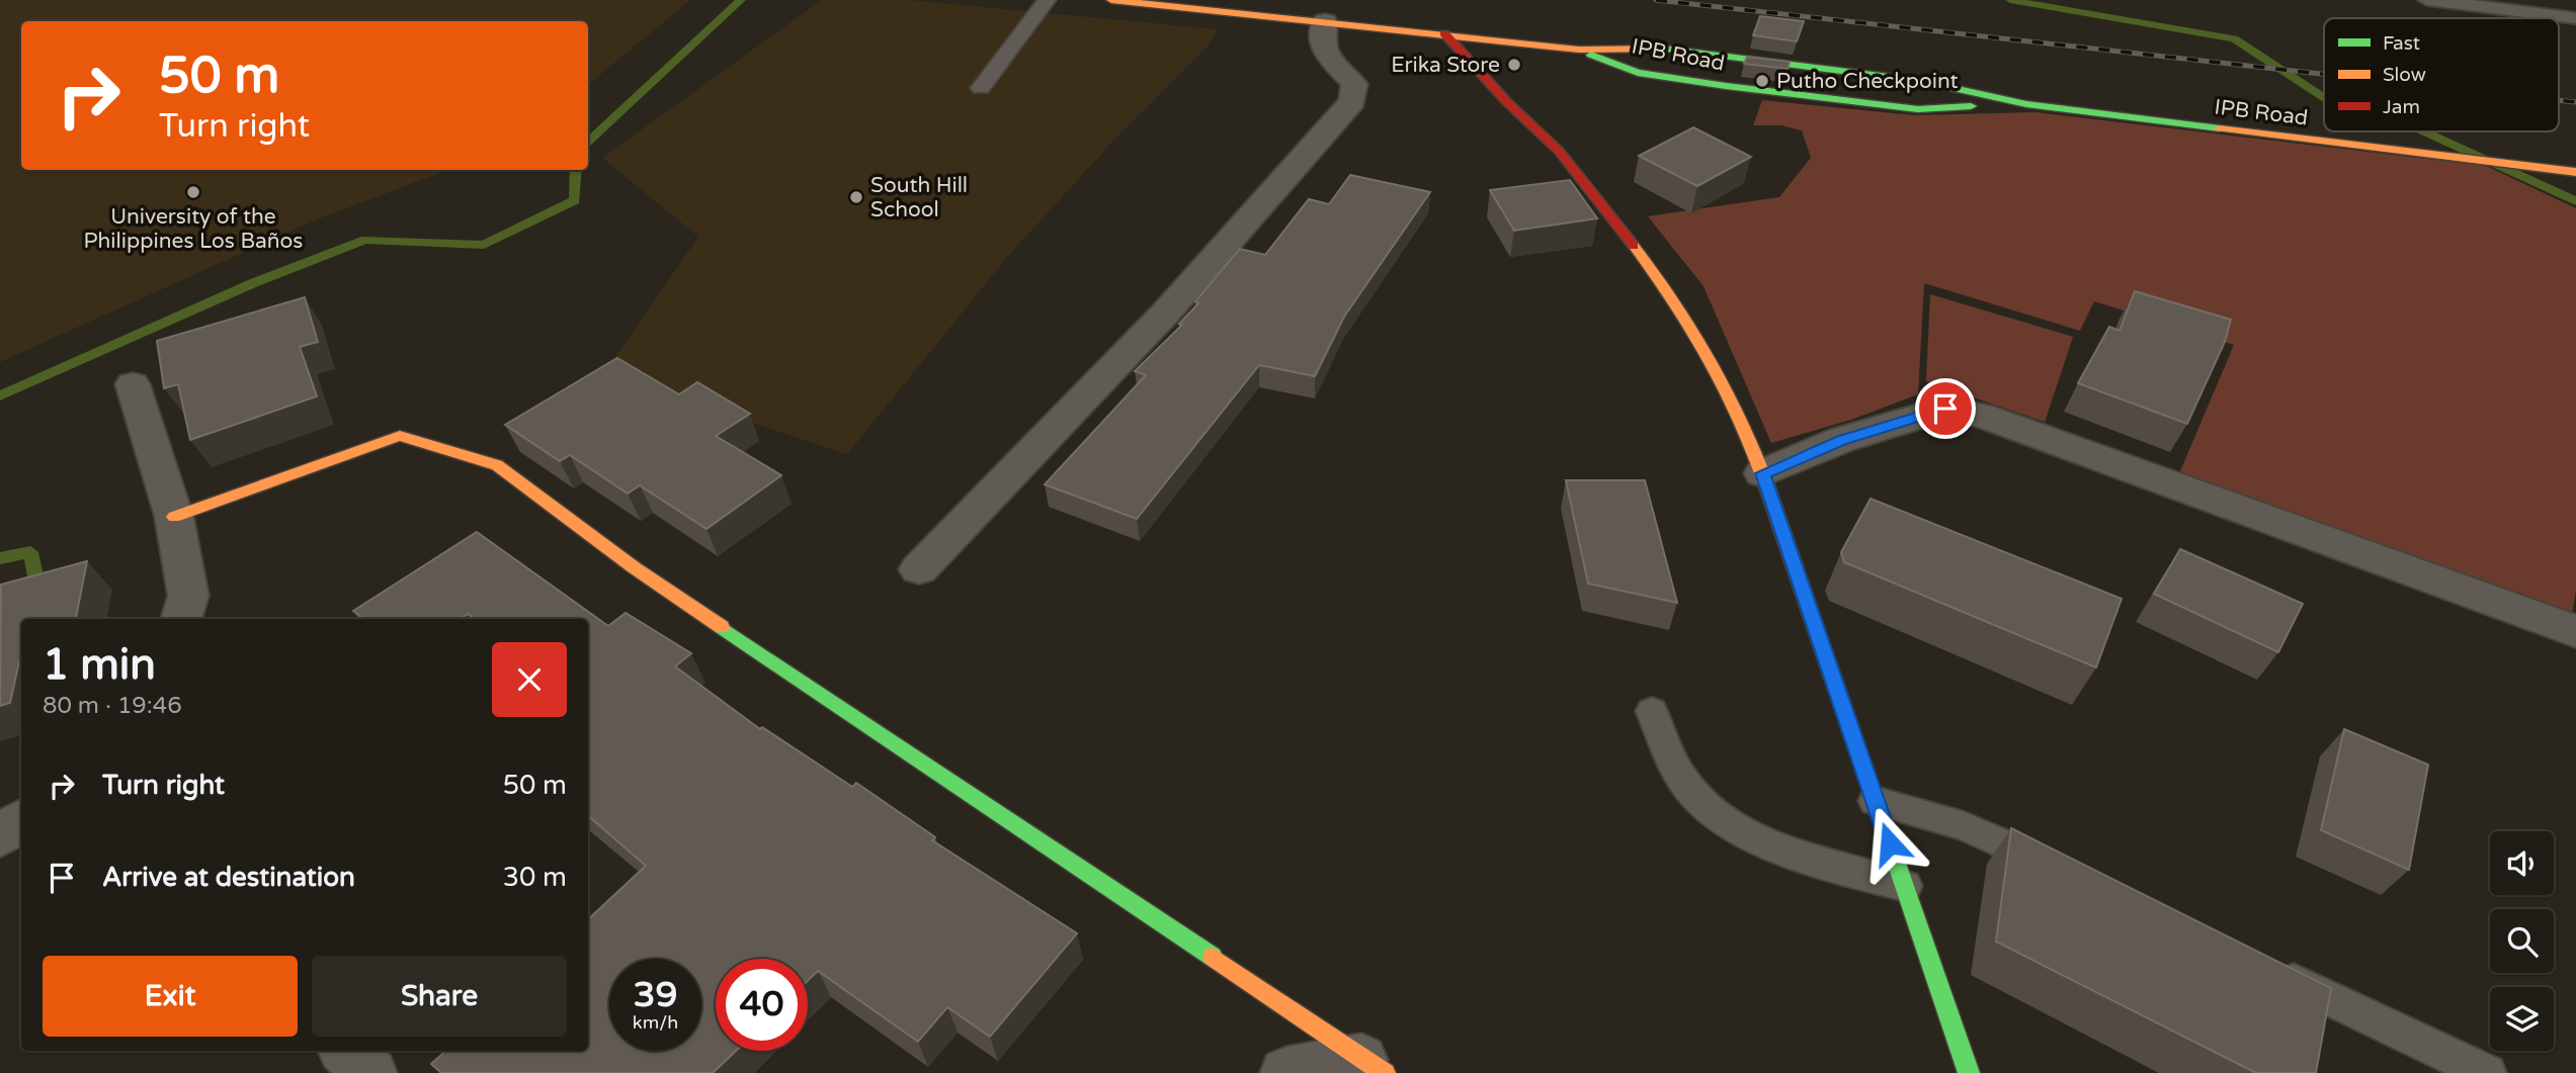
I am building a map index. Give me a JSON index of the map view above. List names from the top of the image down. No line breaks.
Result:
{"streets":{"street":["IPB Road"]},"places":["Erika Store","Putho Checkpoint","University of the Philippines Los Baños","South Hill School"],"legend":["Fast","Slow","Jam"],"page":{"turn":["50 m","Turn right"],"heading":["1 min","80 m · 19:46"],"list":[{"name":"Turn right","value":"50 m"},{"name":"Arrive at destination","value":"30 m"}],"buttons":["Exit","Share"],"speed":"39 km/h","limit":"40"}}
